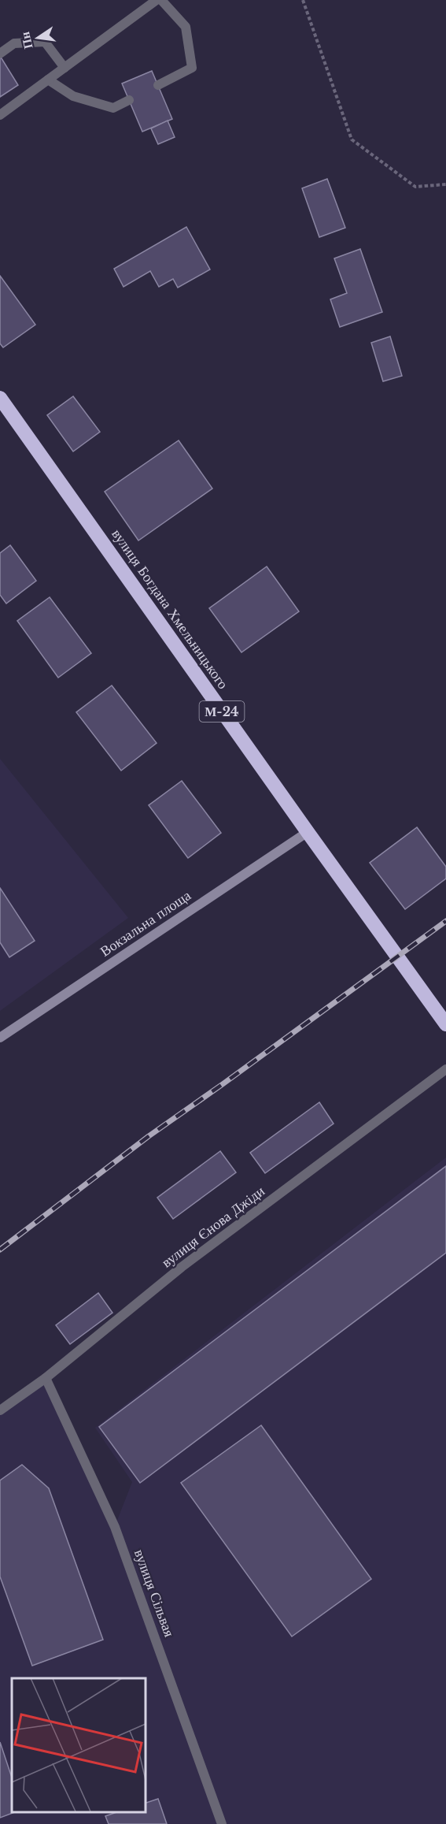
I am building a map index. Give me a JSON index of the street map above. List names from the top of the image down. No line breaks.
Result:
{"streets":{"highway":["вулиця Богдана Хмельницького","М-24"],"street":["Вокзальна площа","вулиця Єнова Джіди","вулиця Сільвая"]},"crossings":[["вулиця Богдана Хмельницького","Вокзальна площа"],["вулиця Єнова Джіди","вулиця Сільвая"]],"north":"left"}
